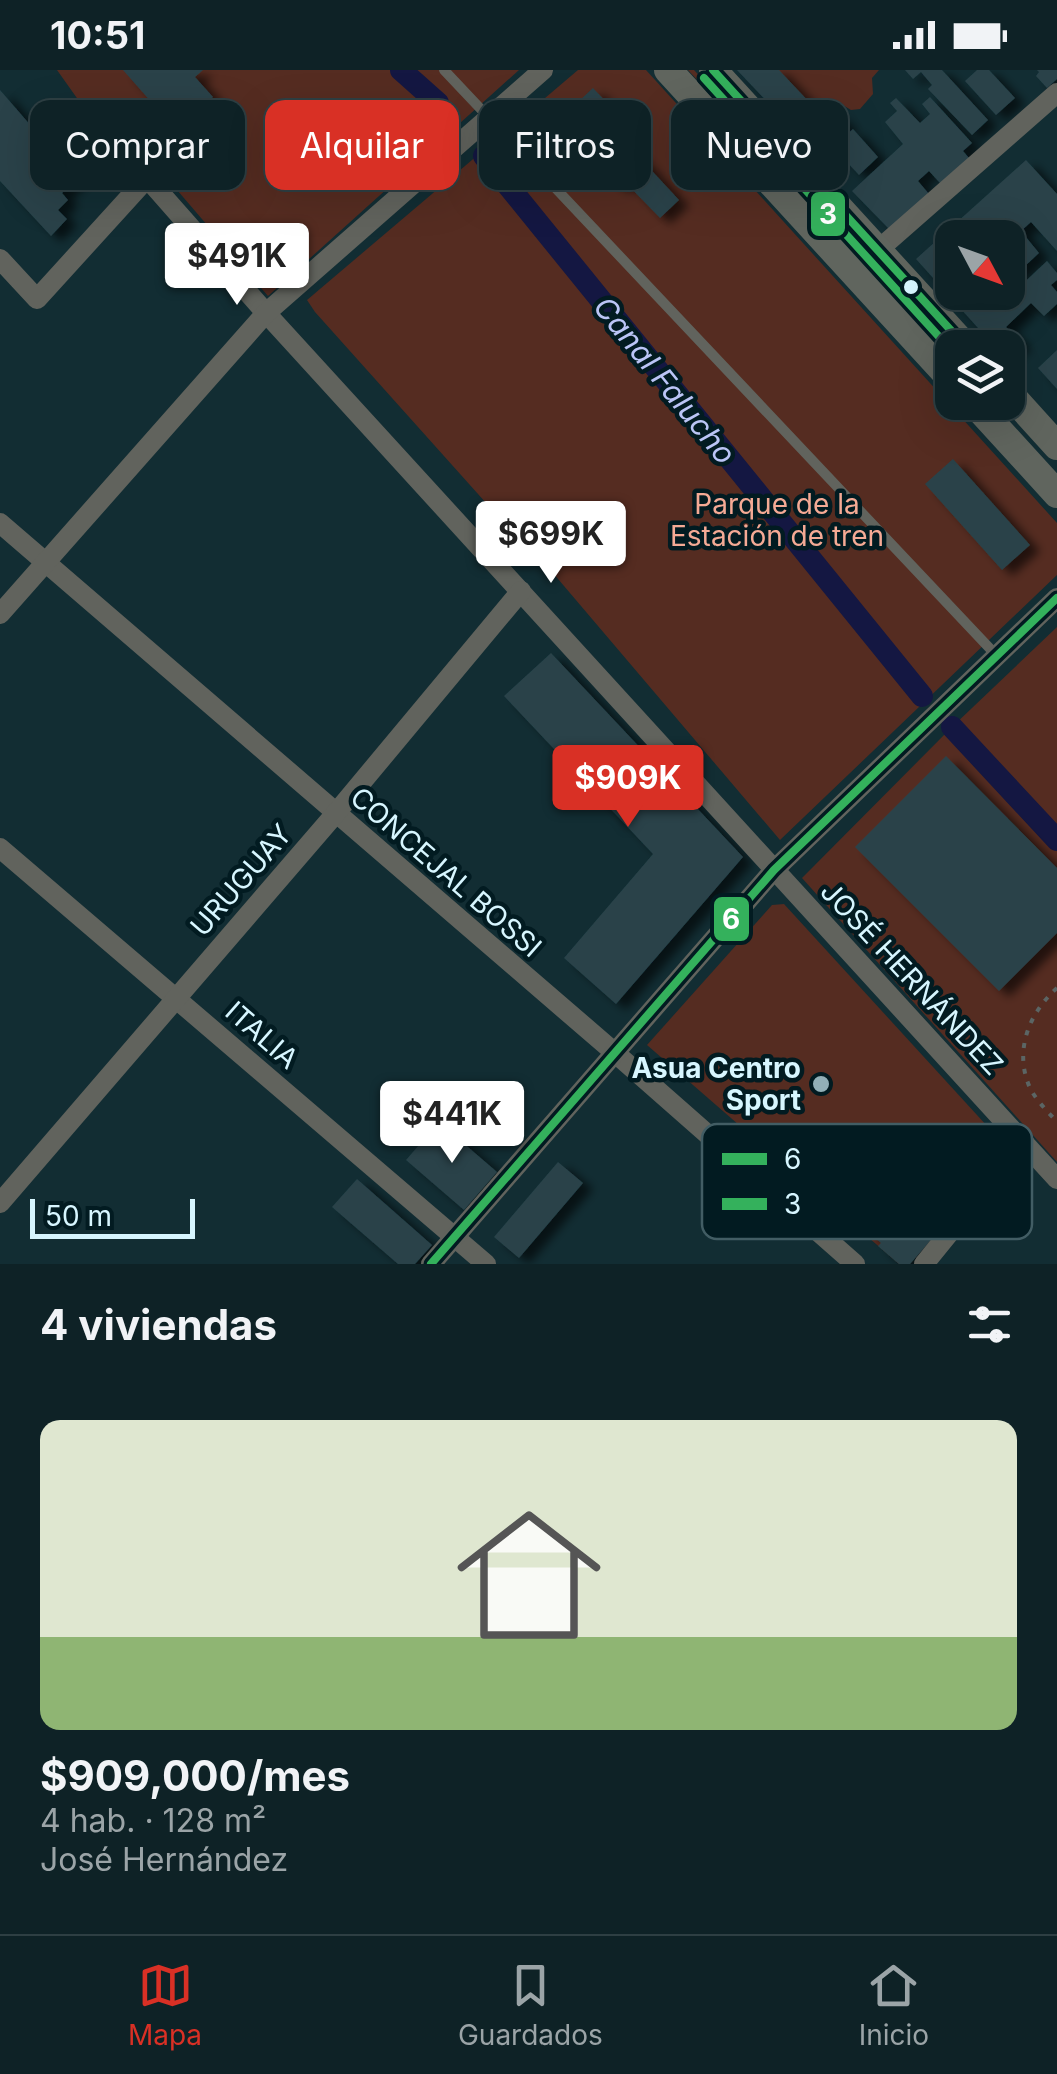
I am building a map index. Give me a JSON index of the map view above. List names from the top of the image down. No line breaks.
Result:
{"streets":{"street":["CONCEJAL BOSSI","URUGUAY","JOSÉ HERNÁNDEZ","ITALIA"]},"crossings":[["CONCEJAL BOSSI","URUGUAY"],["URUGUAY","JOSÉ HERNÁNDEZ"],["URUGUAY","ITALIA"]],"water":["Canal Falucho"],"parks":["Parque de la Estación de tren"],"places":["Asua Centro Sport"],"lines":["transit line 6","transit line 3"],"legend":["6","3"],"scale_bar":"50 m","north":"bottom right","page":{"status":"10:51","chip":["Comprar","Alquilar","Filtros","Nuevo"],"price":["$491K","$699K","$909K","$441K"],"scale":"50 m","heading":"4 viviendas","list":[{"name":"$909,000/mes","note":"4 hab. · 128 m² · José Hernández"}],"tabs":["Mapa","Guardados","Inicio"]}}
